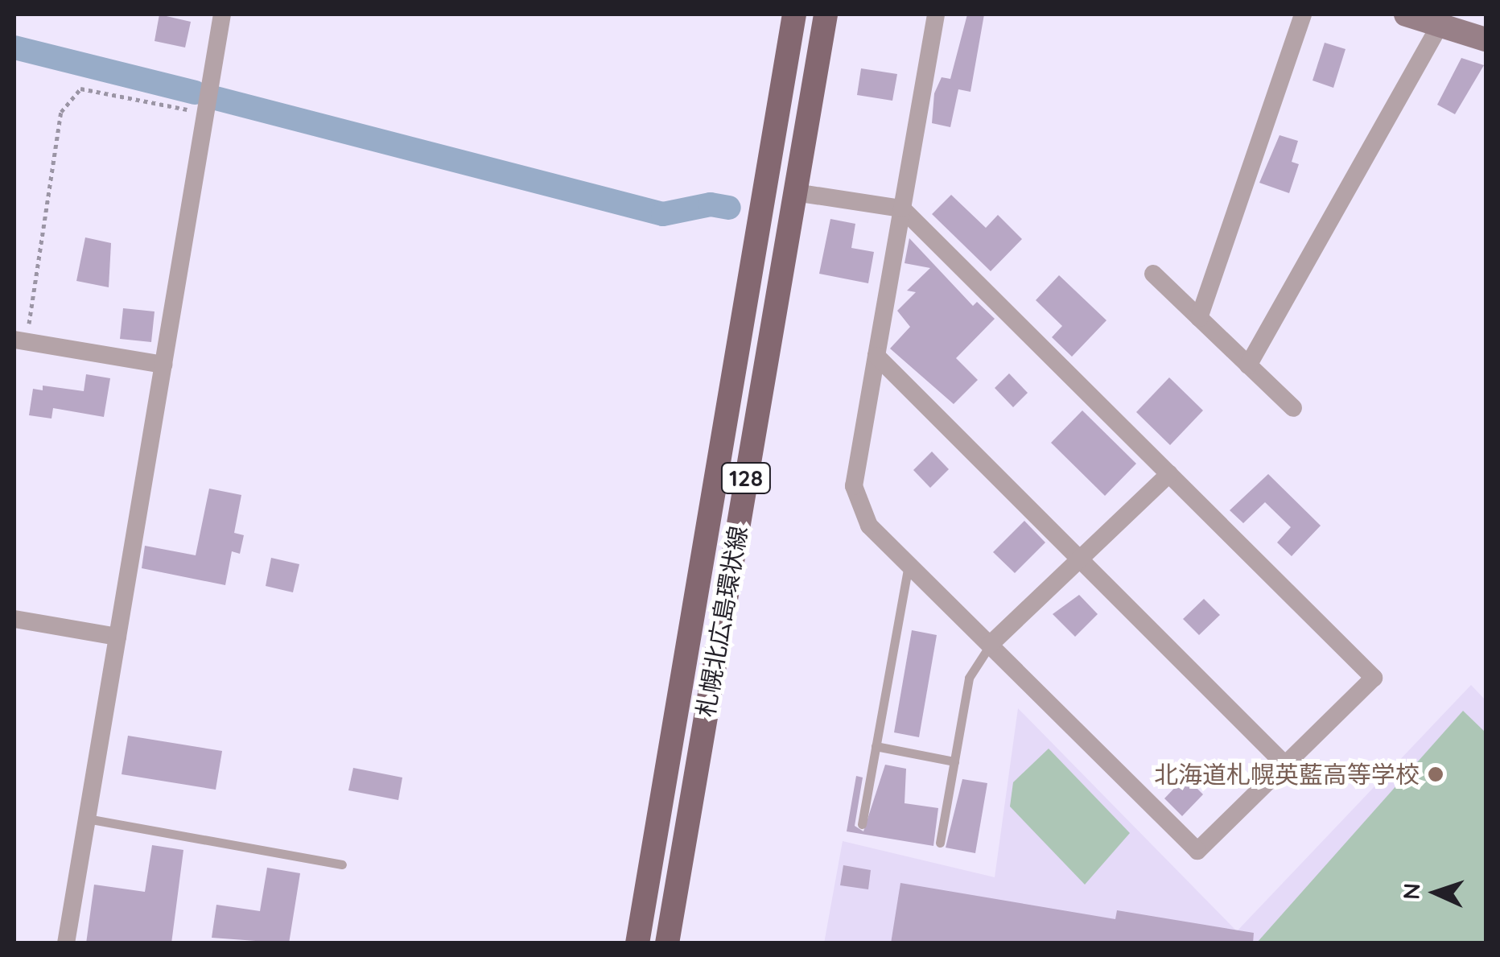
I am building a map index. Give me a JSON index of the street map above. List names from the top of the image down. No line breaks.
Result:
{"streets":{"main road":["128","札幌北広島環状線"]},"places":["北海道札幌英藍高等学校"],"north":"left"}
